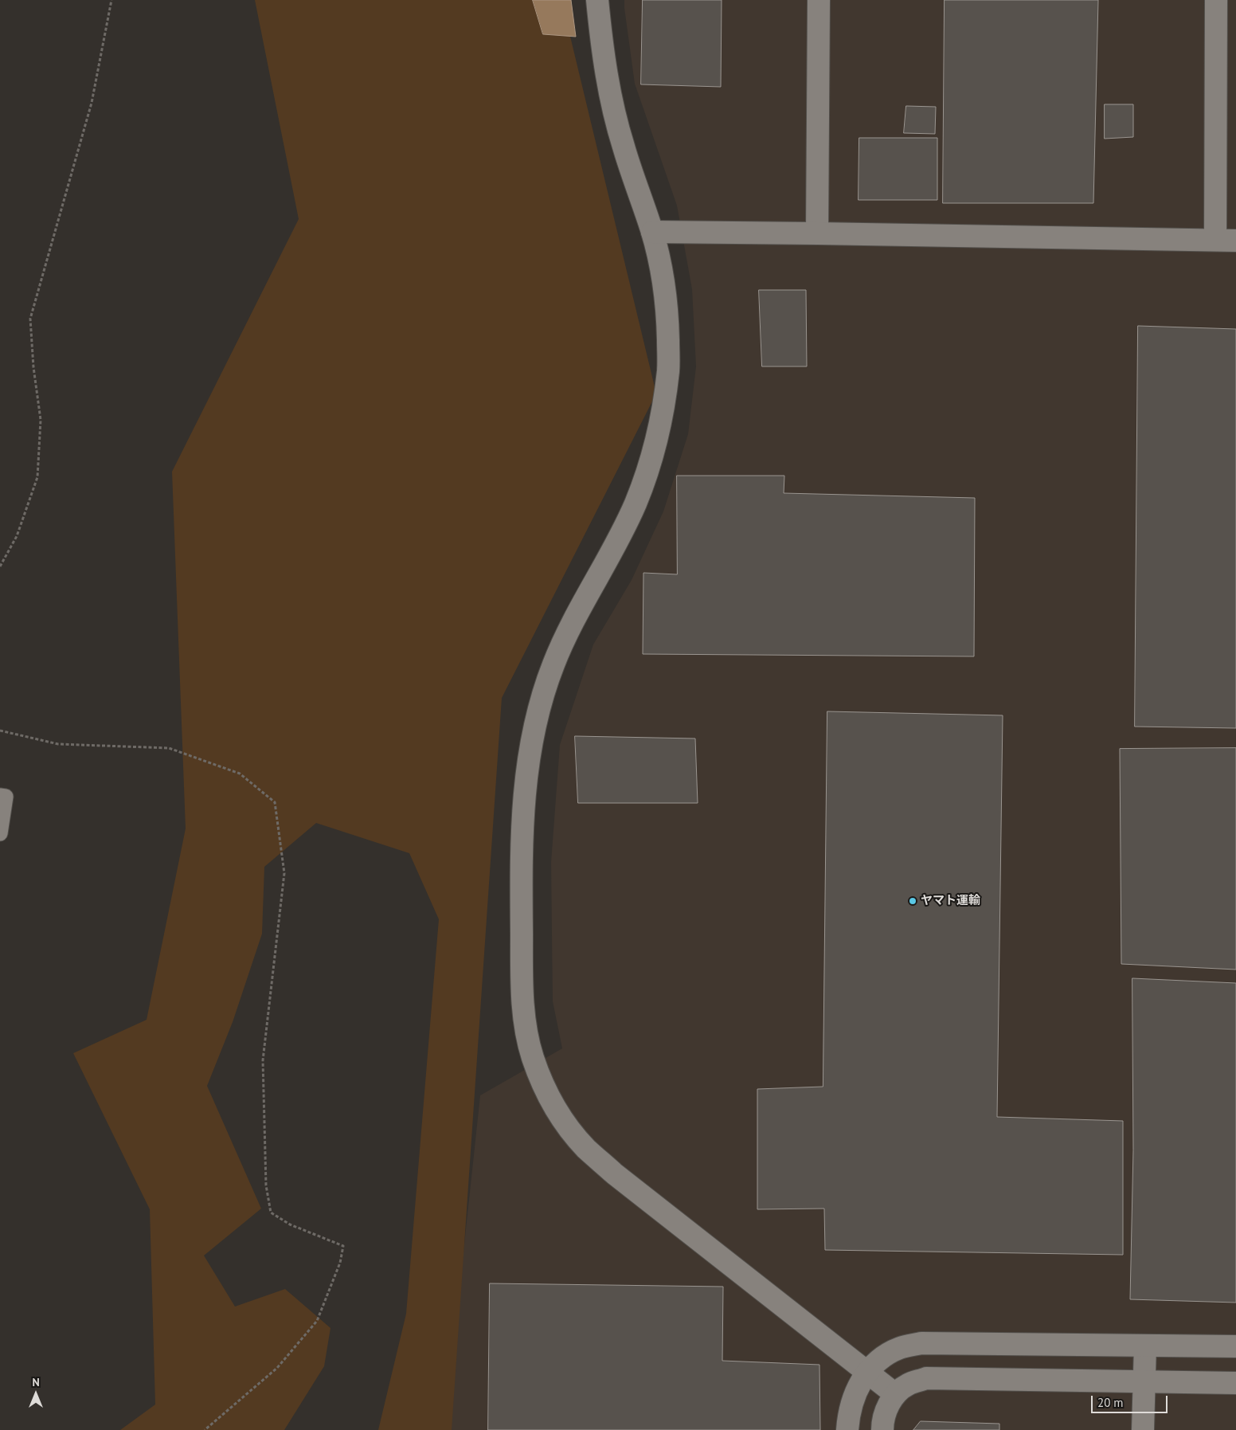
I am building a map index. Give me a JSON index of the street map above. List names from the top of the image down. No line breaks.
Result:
{"places":["ヤマト運輸"],"scale_bar":"20 m","north":"top"}
